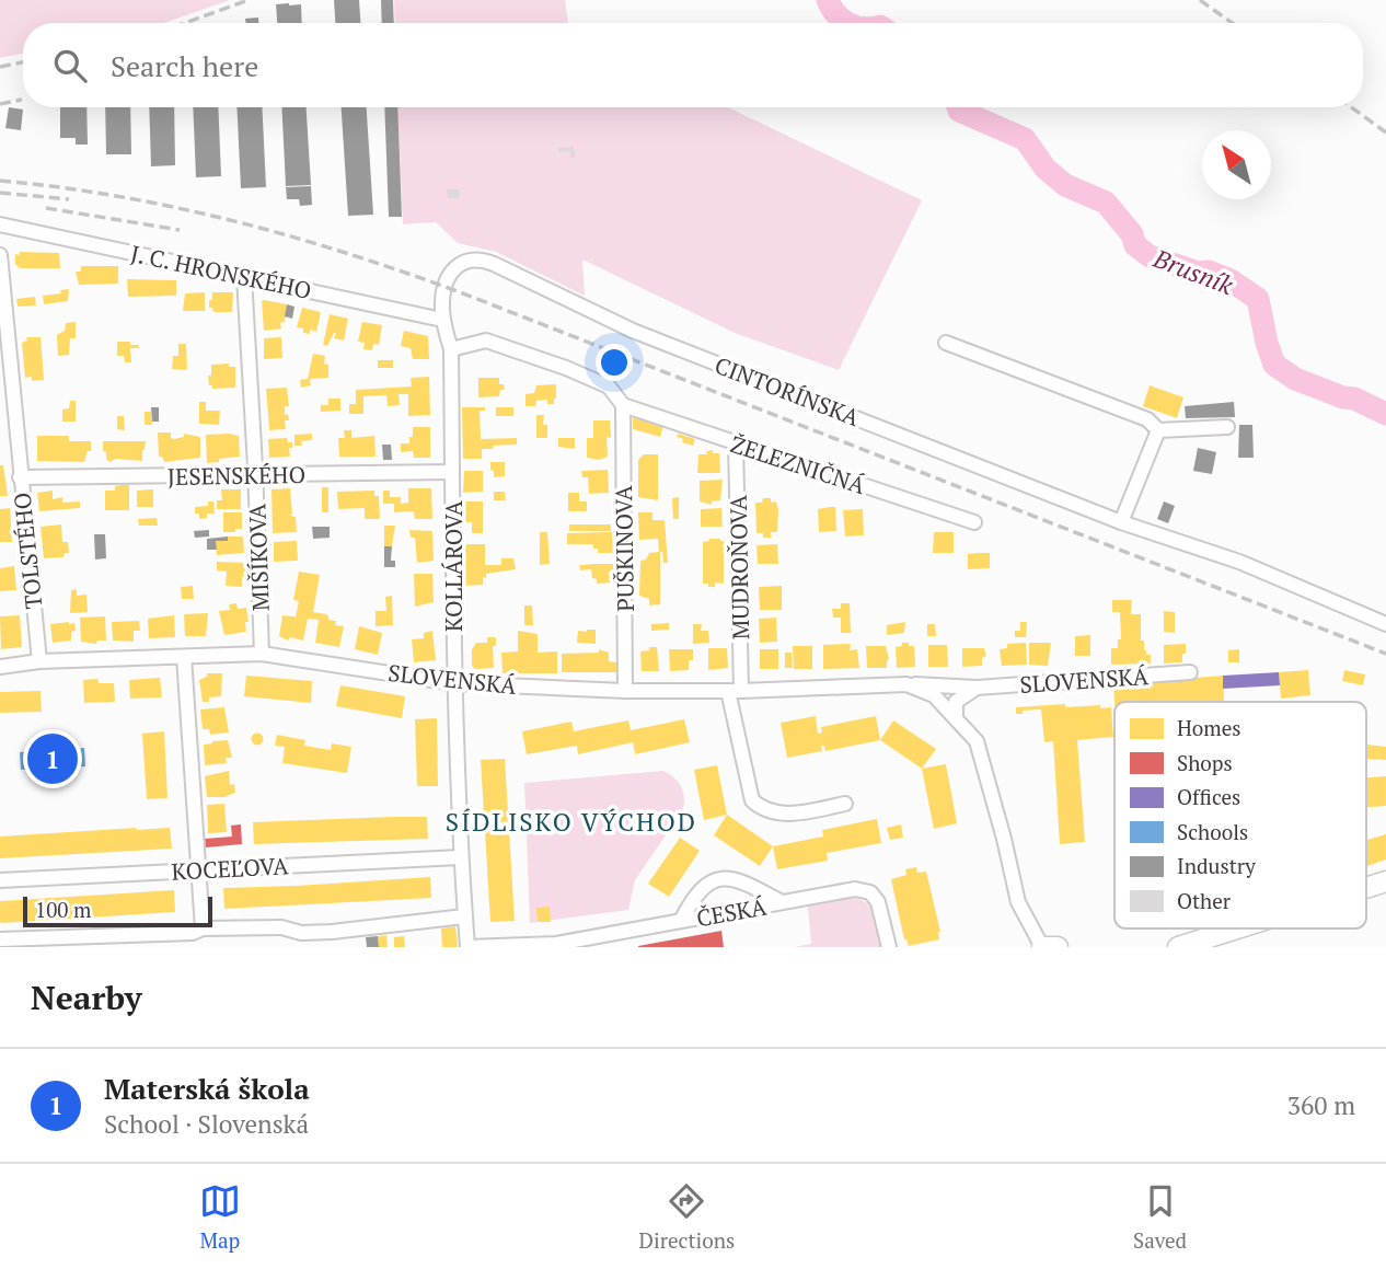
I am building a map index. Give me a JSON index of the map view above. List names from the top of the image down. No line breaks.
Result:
{"streets":{"street":["J. C. HRONSKÉHO","CINTORÍNSKA","ŽELEZNIČNÁ","JESENSKÉHO","PUŠKINOVA","TOLSTÉHO","MIŠÍKOVA","KOLLÁROVA","MUDROŇOVA","SLOVENSKÁ","KOCEĽOVA","ČESKÁ"]},"crossings":[["J. C. HRONSKÉHO","MIŠÍKOVA"],["J. C. HRONSKÉHO","KOLLÁROVA"],["CINTORÍNSKA","KOLLÁROVA"],["ŽELEZNIČNÁ","PUŠKINOVA"],["ŽELEZNIČNÁ","MUDROŇOVA"],["JESENSKÉHO","TOLSTÉHO"],["JESENSKÉHO","MIŠÍKOVA"],["JESENSKÉHO","KOLLÁROVA"],["PUŠKINOVA","SLOVENSKÁ"],["TOLSTÉHO","SLOVENSKÁ"],["MIŠÍKOVA","SLOVENSKÁ"],["KOLLÁROVA","SLOVENSKÁ"],["KOLLÁROVA","KOCEĽOVA"],["KOLLÁROVA","ČESKÁ"],["MUDROŇOVA","SLOVENSKÁ"]],"districts":["SÍDLISKO VÝCHOD"],"water":["Brusník"],"legend":["Homes","Shops","Offices","Schools","Industry","Other"],"scale_bar":"100 m","north":"top left","page":{"search":"Search here","pins":"1","scale":"100 m","heading":"Nearby","list":[{"mark":"1","name":"Materská škola","note":"School · Slovenská","value":"360 m"}],"nav":["Map","Directions","Saved"]}}
